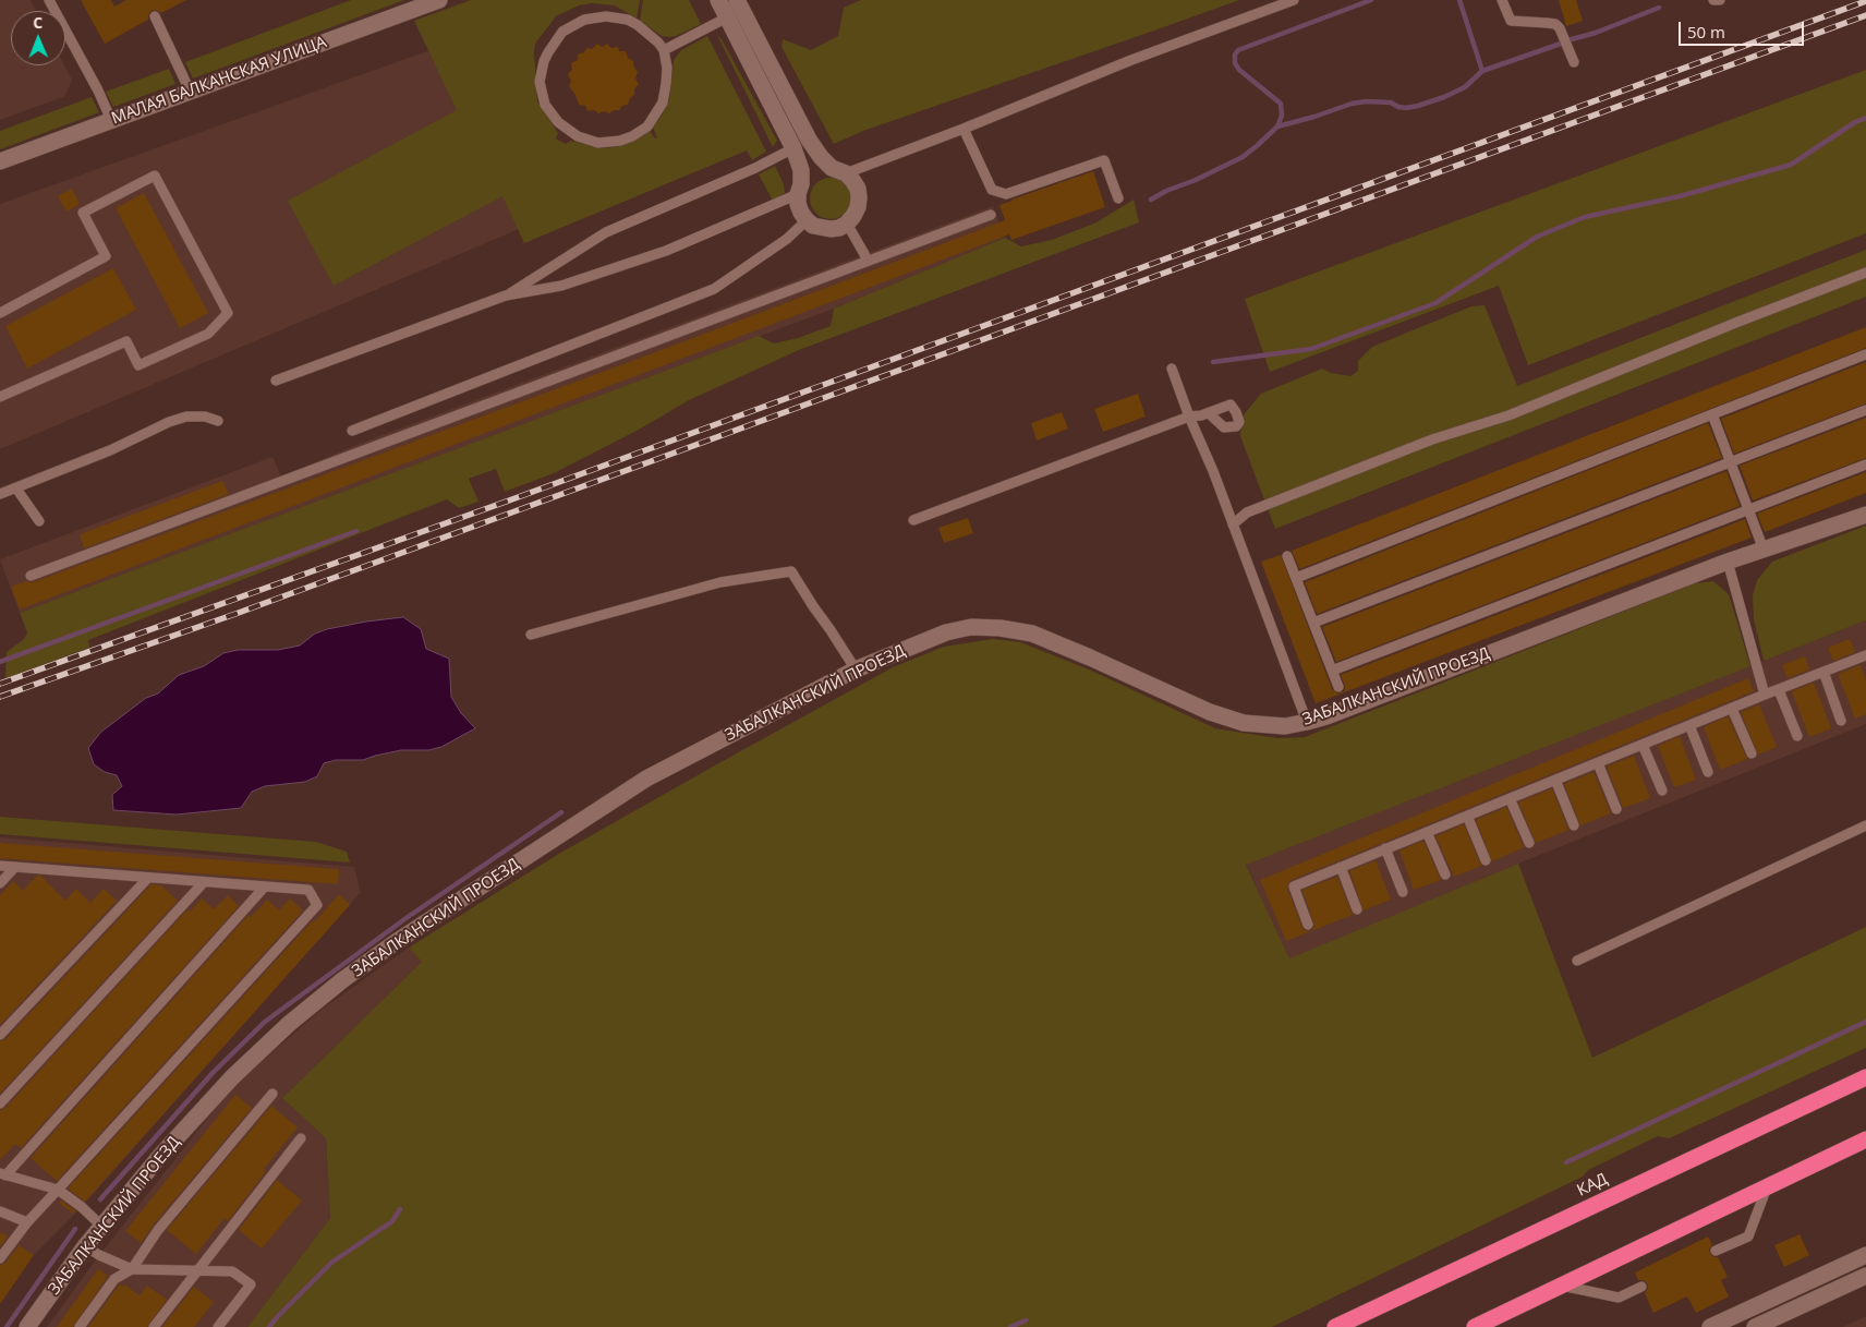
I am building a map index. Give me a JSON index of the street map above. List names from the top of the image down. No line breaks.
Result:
{"streets":{"highway":["КАД"],"street":["МАЛАЯ БАЛКАНСКАЯ УЛИЦА","ЗАБАЛКАНСКИЙ ПРОЕЗД"]},"scale_bar":"50 m","north":"top"}
